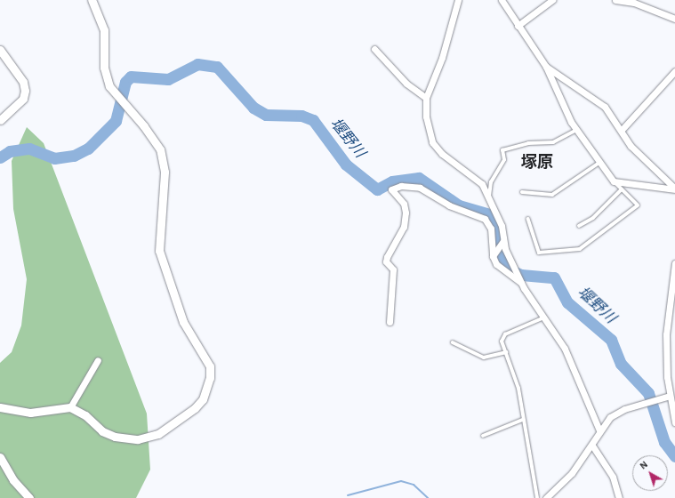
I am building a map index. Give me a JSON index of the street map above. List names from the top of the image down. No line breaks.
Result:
{"districts":["塚原"],"water":["堰野川"],"north":"top left"}
